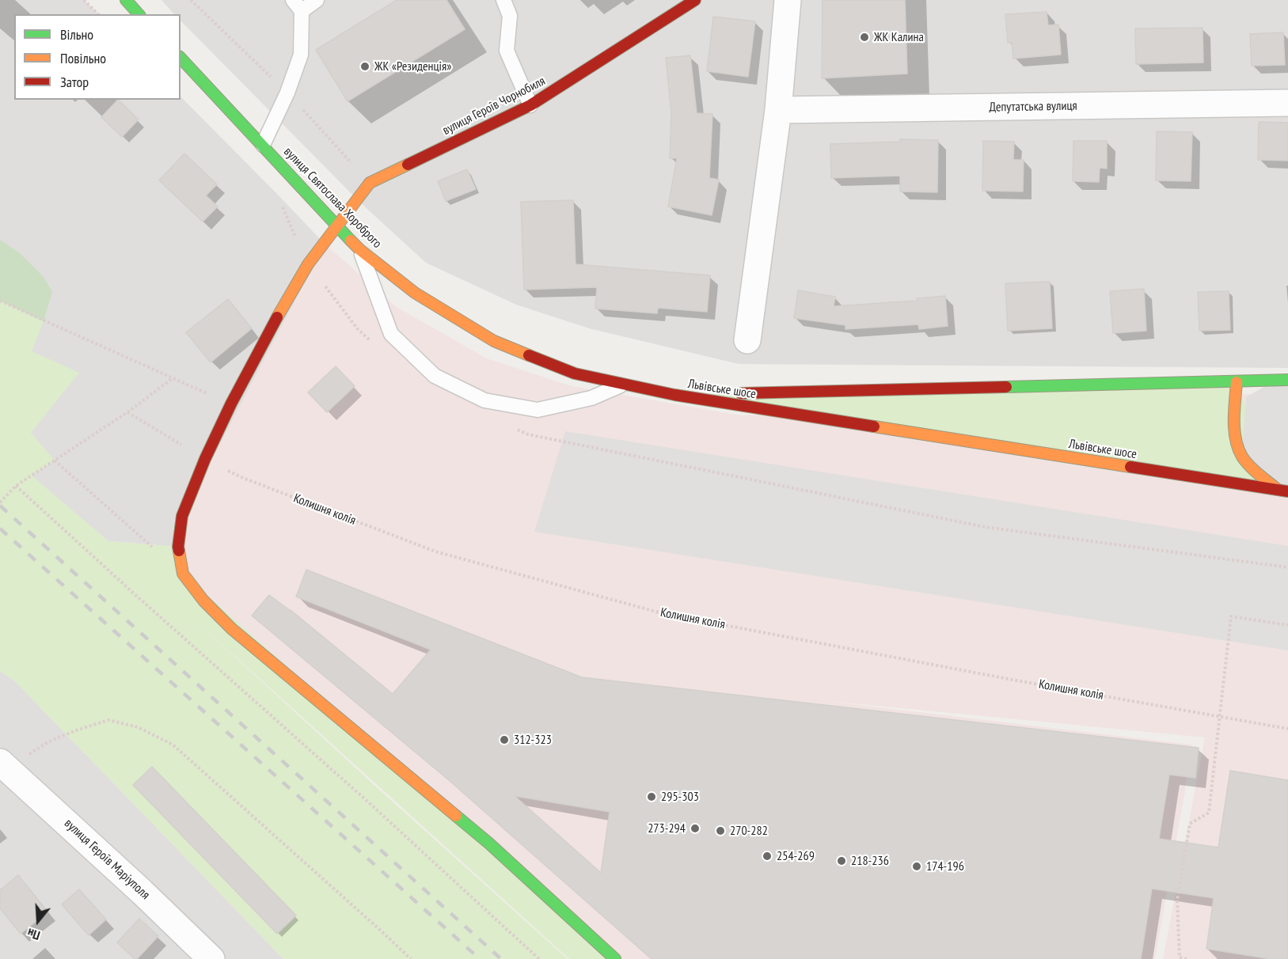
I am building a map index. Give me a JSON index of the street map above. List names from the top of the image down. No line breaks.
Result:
{"streets":{"main road":["вулиця Героїв Чорнобиля","вулиця Святослава Хороброго","Львівське шосе"],"street":["Депутатська вулиця","вулиця Героїв Маріуполя"],"path":["Колишня колія"]},"crossings":[["вулиця Героїв Чорнобиля","вулиця Святослава Хороброго"],["вулиця Героїв Чорнобиля","Колишня колія"],["вулиця Святослава Хороброго","Львівське шосе"]],"places":["ЖК Калина","ЖК «Резиденція»","312-323","295-303","273-294","270-282","254-269","218-236","174-196"],"legend":["Вільно","Повільно","Затор"],"north":"bottom"}
